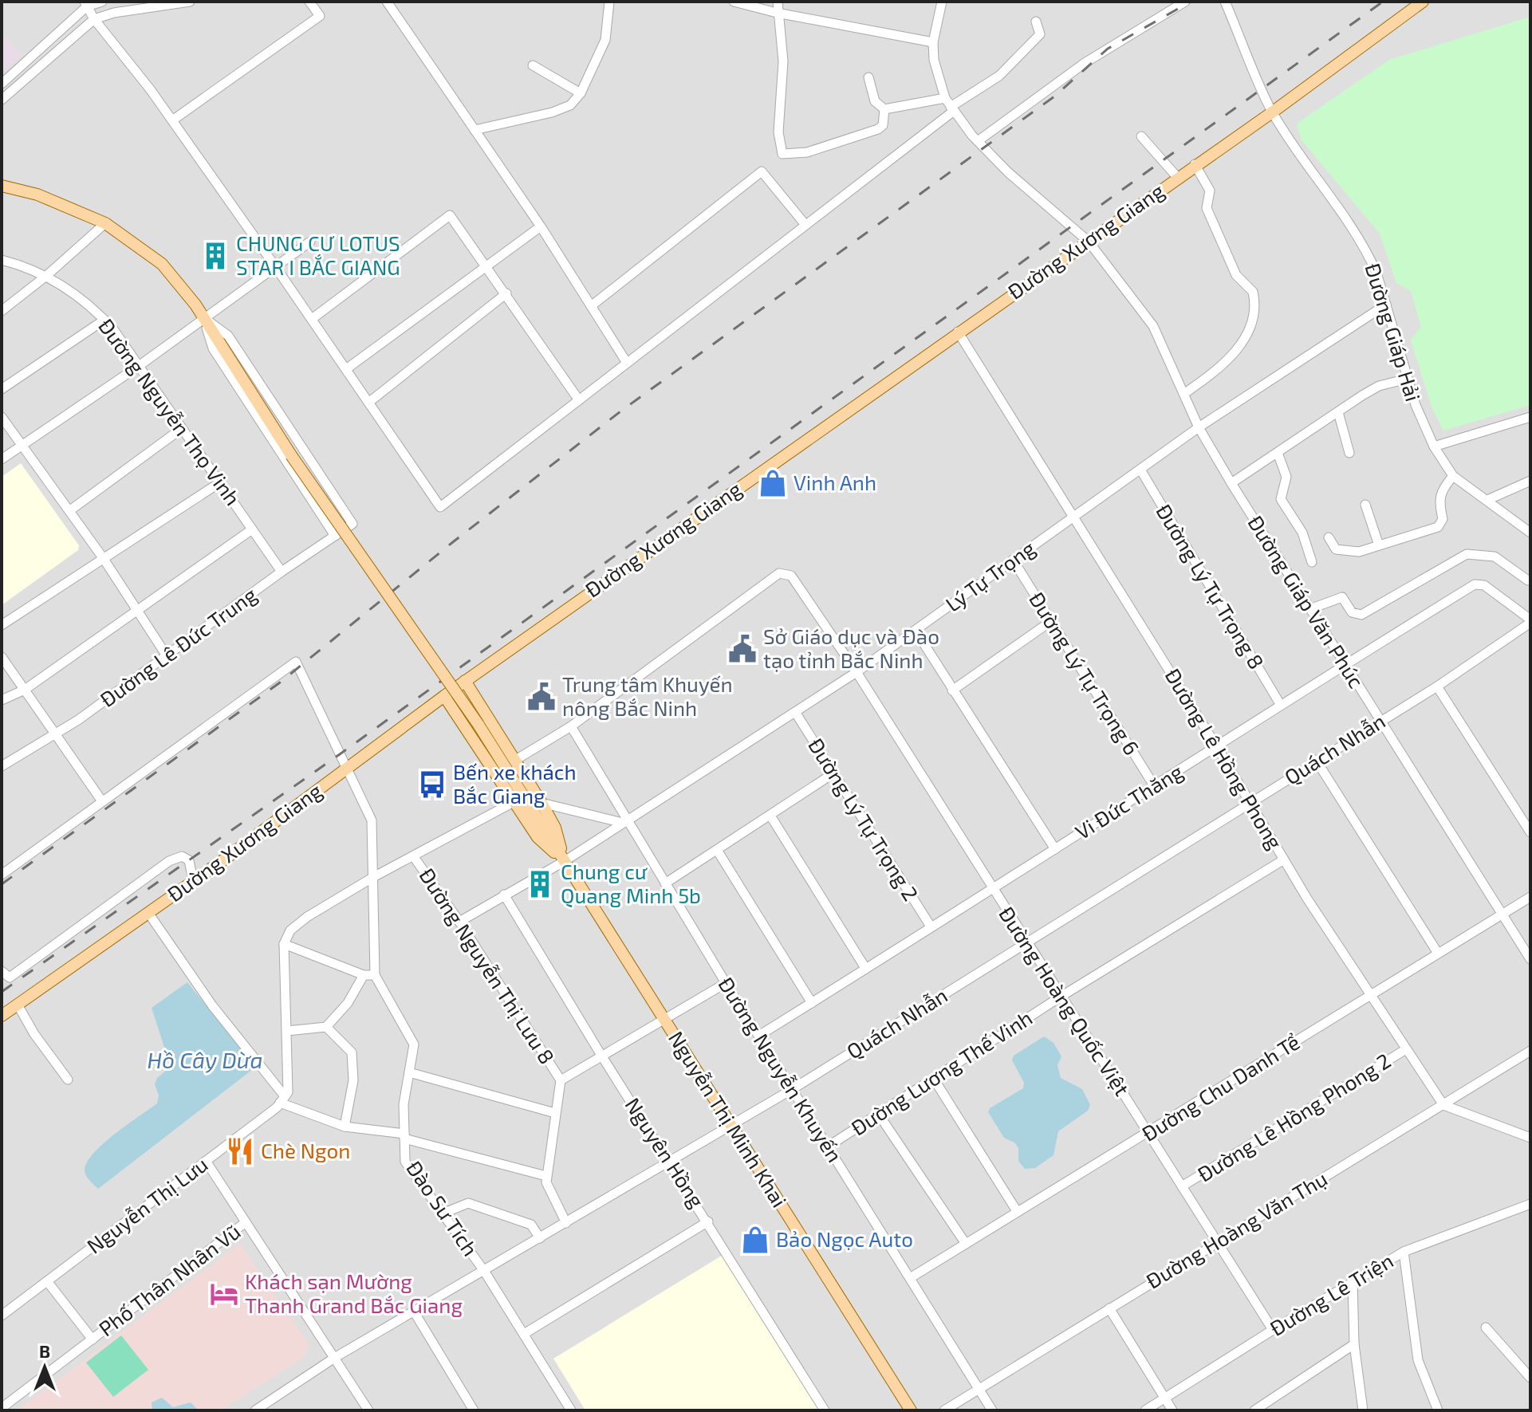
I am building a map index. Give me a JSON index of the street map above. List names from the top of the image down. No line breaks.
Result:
{"streets":{"main road":["Đường Xương Giang","Nguyễn Thị Minh Khai"],"street":["Đường Giáp Hải","Đường Nguyễn Thọ Vinh","Lý Tự Trọng","Đường Lý Tự Trọng 8","Đường Giáp Văn Phúc","Đường Lê Đức Trung","Đường Lý Tự Trọng 6","Quách Nhẫn","Đường Lê Hồng Phong","Vi Đức Thăng","Đường Lý Tự Trọng 2","Đường Nguyễn Thị Lưu 8","Đường Hoàng Quốc Việt","Đường Nguyễn Khuyến","Đường Lương Thế Vinh","Đường Chu Danh Tể","Đường Lê Hồng Phong 2","Nguyên Hồng","Nguyễn Thị Lưu","Đào Sư Tích","Đường Hoàng Văn Thụ","Phố Thân Nhân Vũ","Đường Lê Triện"]},"crossings":[["Đường Xương Giang","Đường Giáp Hải"],["Đường Xương Giang","Đường Giáp Văn Phúc"],["Đường Xương Giang","Đường Lê Hồng Phong"],["Đường Xương Giang","Đào Sư Tích"],["Đường Giáp Hải","Lý Tự Trọng"],["Đường Nguyễn Thọ Vinh","Đường Lê Đức Trung"],["Lý Tự Trọng","Đường Lý Tự Trọng 8"],["Lý Tự Trọng","Đường Giáp Văn Phúc"],["Lý Tự Trọng","Đường Lý Tự Trọng 6"],["Lý Tự Trọng","Đường Lê Hồng Phong"],["Lý Tự Trọng","Đường Lý Tự Trọng 2"],["Lý Tự Trọng","Đường Nguyễn Thị Lưu 8"],["Lý Tự Trọng","Đường Hoàng Quốc Việt"],["Lý Tự Trọng","Đường Nguyễn Khuyến"],["Lý Tự Trọng","Nguyễn Thị Minh Khai"],["Lý Tự Trọng","Nguyên Hồng"],["Đường Lý Tự Trọng 8","Vi Đức Thăng"],["Đường Giáp Văn Phúc","Quách Nhẫn"],["Đường Giáp Văn Phúc","Vi Đức Thăng"],["Đường Giáp Văn Phúc","Đường Chu Danh Tể"],["Đường Lê Đức Trung","Nguyễn Thị Minh Khai"],["Đường Lý Tự Trọng 6","Vi Đức Thăng"],["Quách Nhẫn","Đường Lê Hồng Phong"],["Quách Nhẫn","Vi Đức Thăng"],["Quách Nhẫn","Đường Nguyễn Thị Lưu 8"],["Quách Nhẫn","Đường Hoàng Quốc Việt"],["Quách Nhẫn","Đường Nguyễn Khuyến"],["Quách Nhẫn","Nguyễn Thị Minh Khai"],["Quách Nhẫn","Nguyên Hồng"],["Quách Nhẫn","Đào Sư Tích"],["Đường Lê Hồng Phong","Vi Đức Thăng"],["Đường Lê Hồng Phong","Đường Lương Thế Vinh"],["Đường Lê Hồng Phong","Đường Chu Danh Tể"],["Đường Lê Hồng Phong","Đường Lê Hồng Phong 2"],["Đường Lê Hồng Phong","Đường Hoàng Văn Thụ"],["Vi Đức Thăng","Đường Lý Tự Trọng 2"],["Vi Đức Thăng","Đường Hoàng Quốc Việt"],["Vi Đức Thăng","Đường Nguyễn Khuyến"],["Đường Hoàng Quốc Việt","Đường Nguyễn Khuyến"],["Đường Hoàng Quốc Việt","Đường Lương Thế Vinh"],["Đường Hoàng Quốc Việt","Đường Chu Danh Tể"],["Đường Hoàng Quốc Việt","Đường Lê Hồng Phong 2"],["Đường Hoàng Quốc Việt","Đường Hoàng Văn Thụ"],["Đường Hoàng Quốc Việt","Đường Lê Triện"],["Đường Nguyễn Khuyến","Đường Lương Thế Vinh"],["Đường Nguyễn Khuyến","Đường Chu Danh Tể"],["Đường Nguyễn Khuyến","Đường Hoàng Văn Thụ"]],"water":["Hồ Cây Dừa"],"places":{"building":["CHUNG CƯ LOTUS STAR I BẮC GIANG","Chung cư Quang Minh 5b"],"shop":["Vinh Anh","Bảo Ngọc Auto"],"public building":["Sở Giáo dục và Đào tạo tỉnh Bắc Ninh","Trung tâm Khuyến nông Bắc Ninh"],"bus stop":["Bến xe khách Bắc Giang"],"restaurant":["Chè Ngon"],"hotel":["Khách sạn Mường Thanh Grand Bắc Giang"]},"north":"top"}
